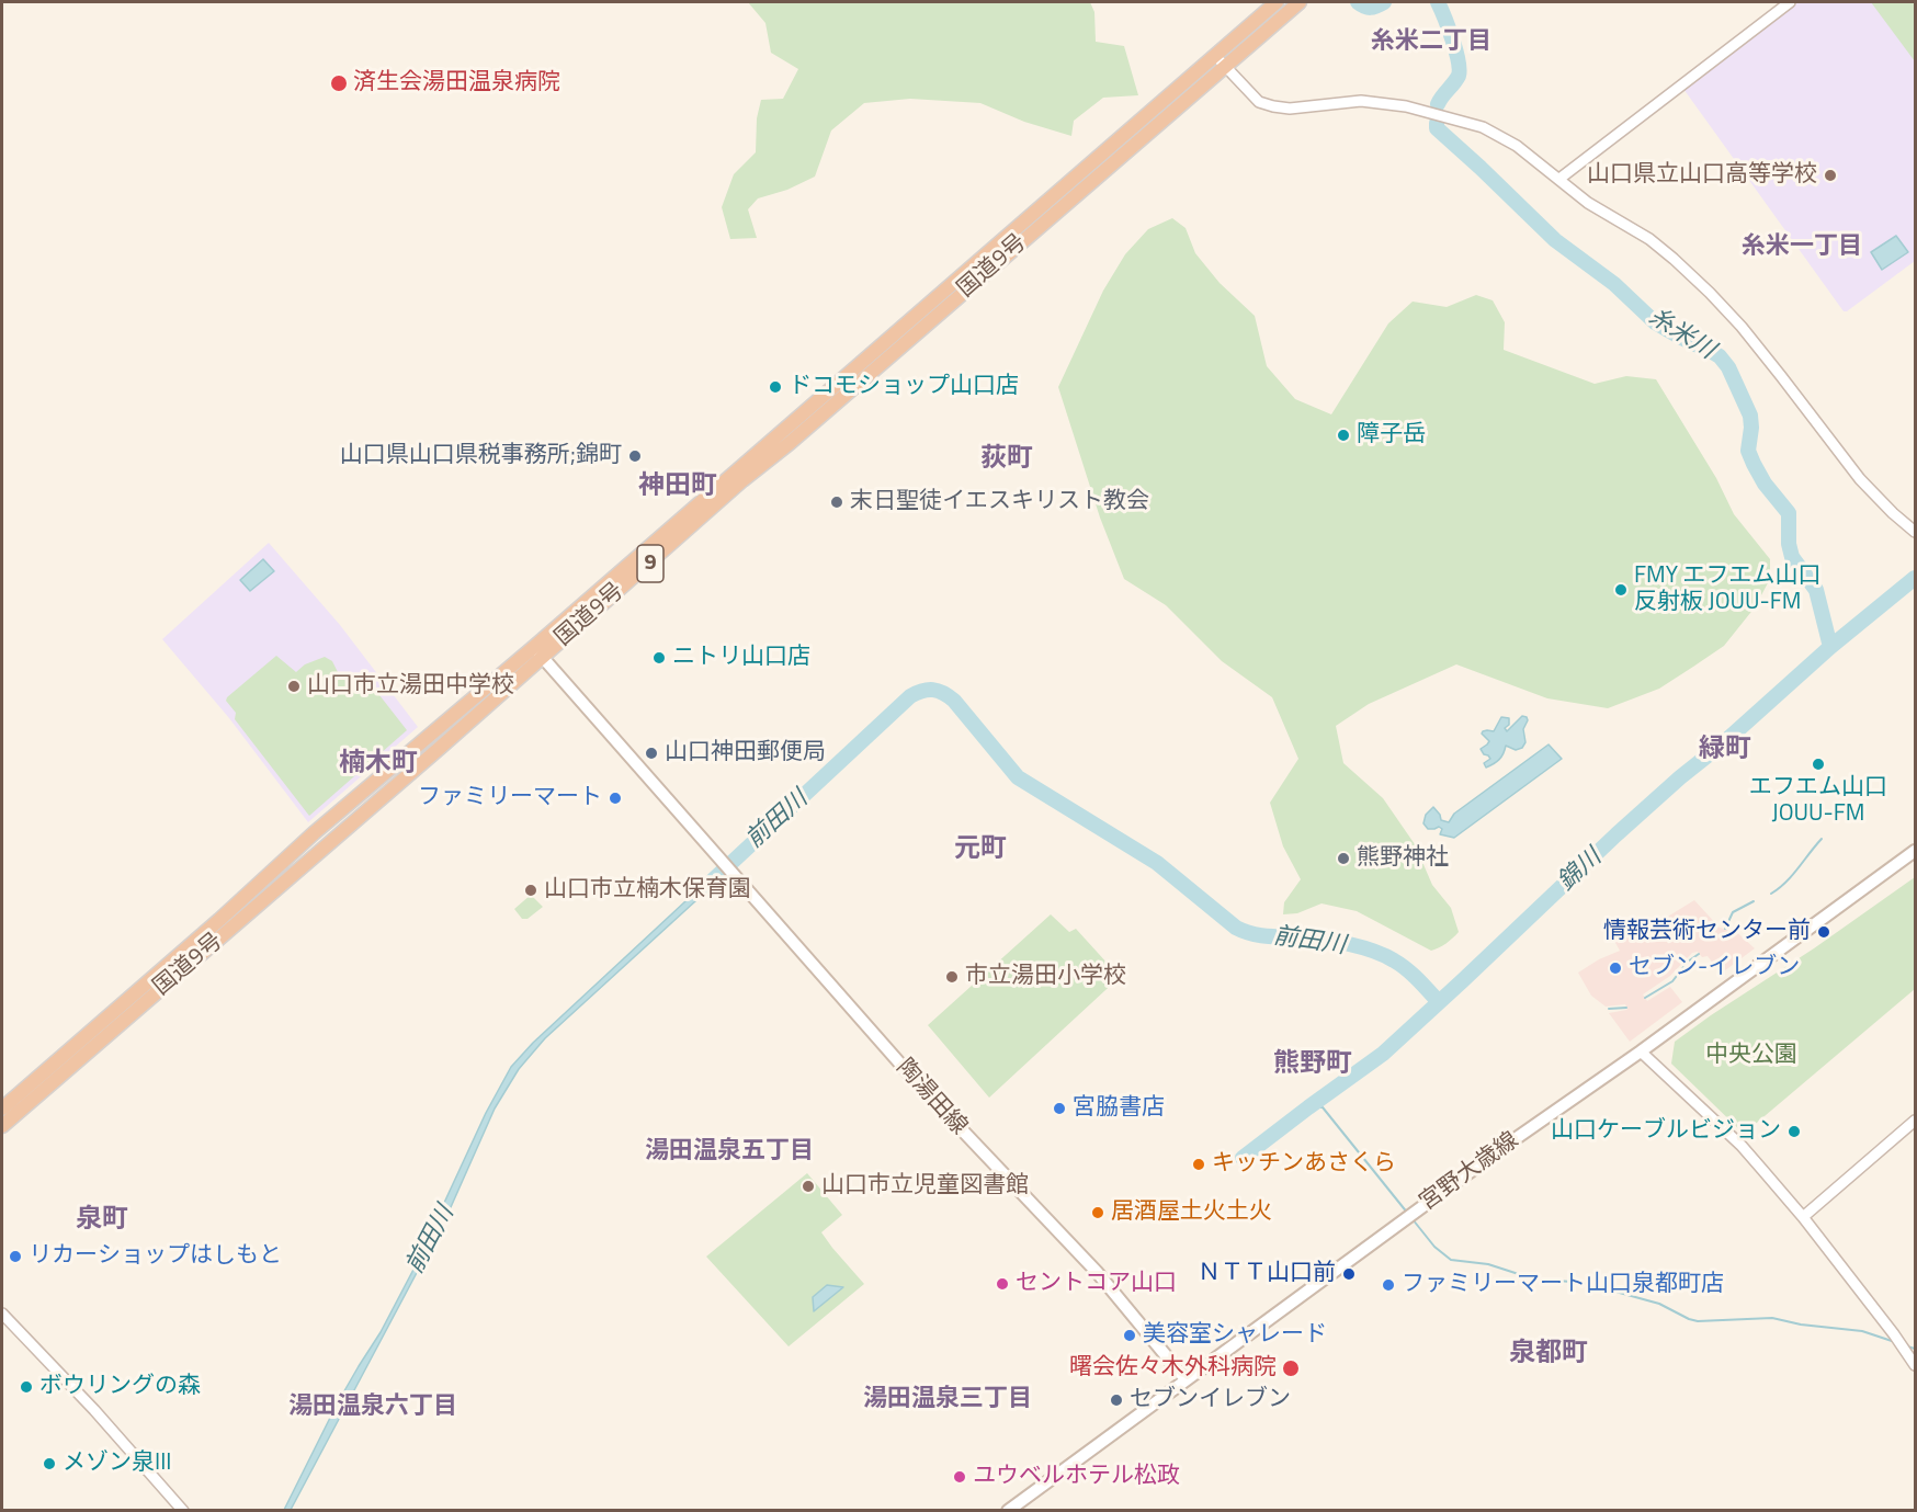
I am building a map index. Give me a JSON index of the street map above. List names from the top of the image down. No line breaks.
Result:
{"streets":{"highway":["国道9号","9"],"main road":["陶湯田線","宮野大歳線"]},"crossings":[["国道9号","陶湯田線"],["陶湯田線","宮野大歳線"]],"districts":["糸米二丁目","糸米一丁目","荻町","神田町","緑町","楠木町","元町","熊野町","湯田温泉五丁目","泉町","泉都町","湯田温泉三丁目","湯田温泉六丁目"],"water":["糸米川","前田川","錦川"],"parks":["中央公園"],"places":["済生会湯田温泉病院","山口県立山口高等学校","ドコモショップ山口店","障子岳","山口県山口県税事務所;錦町","末日聖徒イエスキリスト教会","FMY エフエム山口 反射板 JOUU-FM","ニトリ山口店","山口市立湯田中学校","山口神田郵便局","エフエム山口 JOUU-FM","ファミリーマート","熊野神社","山口市立楠木保育園","情報芸術センター前","セブン-イレブン","市立湯田小学校","宮脇書店","山口ケーブルビジョン","キッチンあさくら","山口市立児童図書館","居酒屋土火土火","リカーショップはしもと","ＮＴＴ山口前","セントコア山口","ファミリーマート山口泉都町店","美容室シャレード","曙会佐々木外科病院","ボウリングの森","セブンイレブン","メゾン泉III","ユウベルホテル松政"]}
